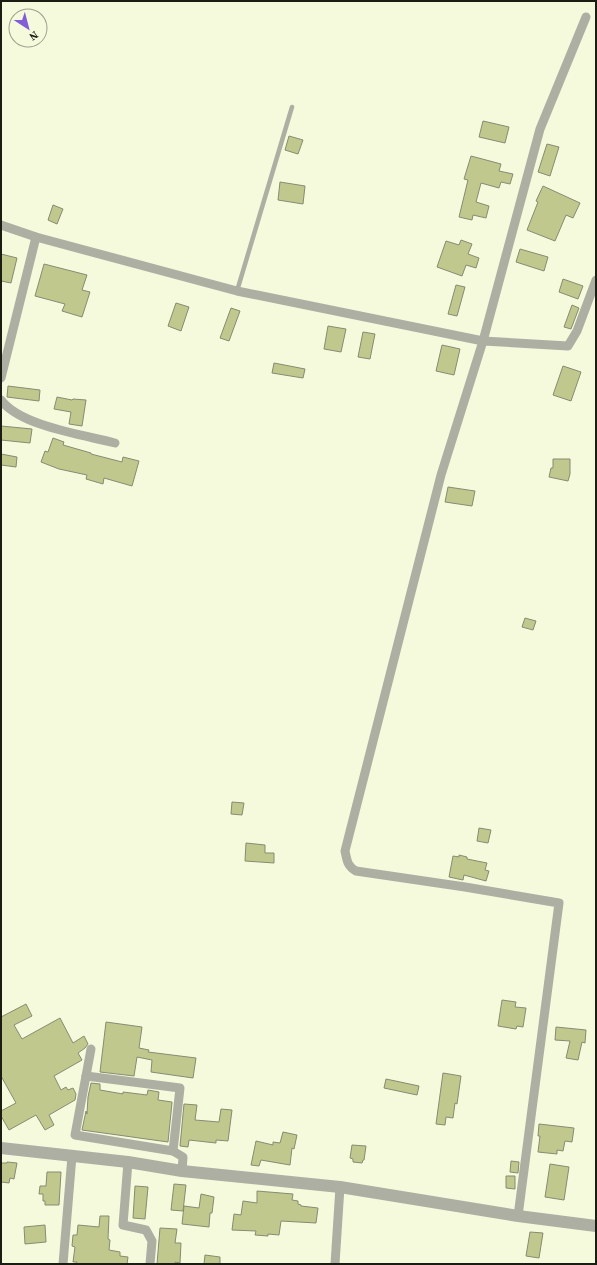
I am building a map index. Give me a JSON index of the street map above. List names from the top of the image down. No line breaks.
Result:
{"north":"bottom right"}
